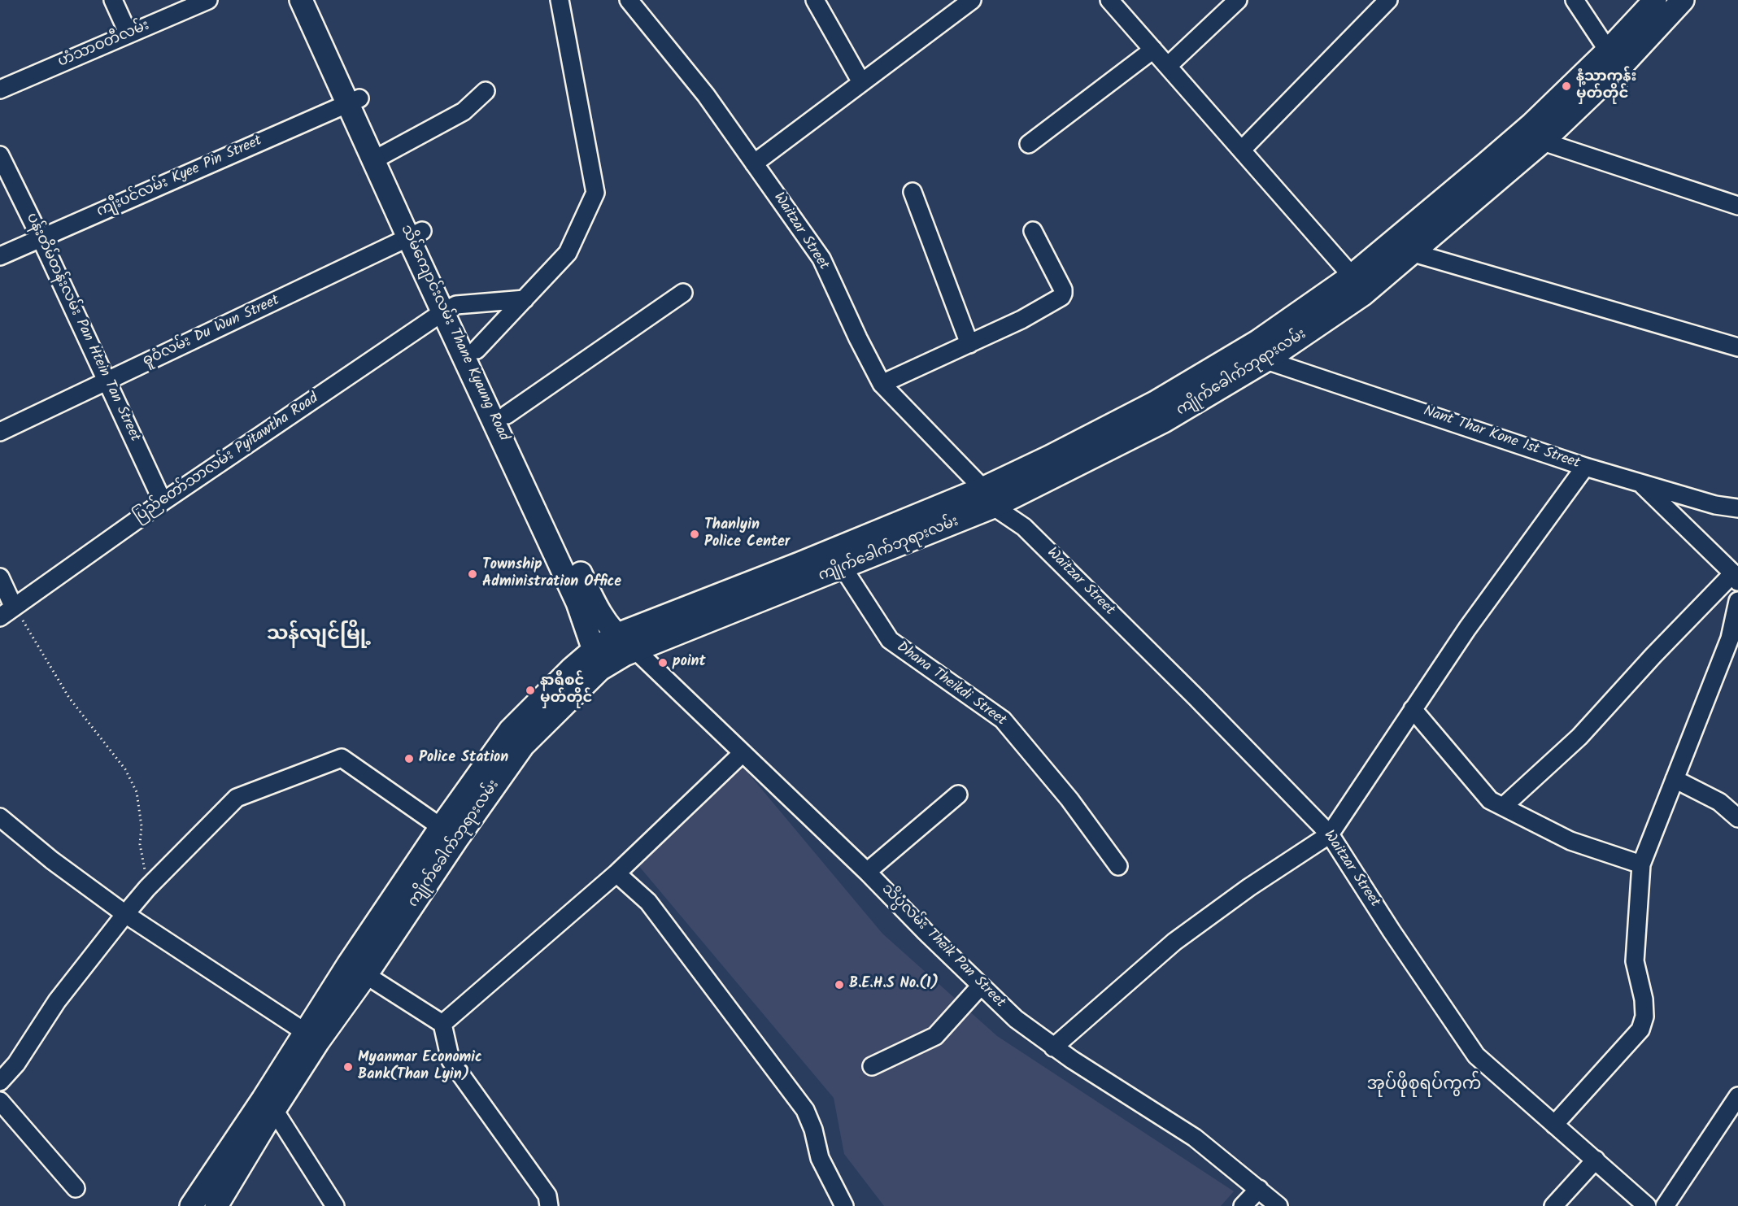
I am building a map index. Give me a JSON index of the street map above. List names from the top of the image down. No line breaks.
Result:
{"streets":{"main road":["သိမ်ကျောင်းလမ်း Thane Kyaung Road","ကျိုက်ခေါက်ဘုရားလမ်း"],"street":["ဟံသာဝတီလမ်း","ကျီးပင်လမ်း Kyee Pin Street","Waitzar Street","ပန်းတိမ်တန်းလမ်း Pan Htein Tan Street","ဓူဝံလမ်း Du Wun Street","Nant Thar Kone 1st Street","ပြည်တော်သာလမ်း Pyitawtha Road","Dhana Theikdi Street","သိပ္ပံလမ်း Theik Pan Street"]},"crossings":[["ကျီးပင်လမ်း Kyee Pin Street","ပန်းတိမ်တန်းလမ်း Pan Htein Tan Street"],["ကျီးပင်လမ်း Kyee Pin Street","သိမ်ကျောင်းလမ်း Thane Kyaung Road"],["Waitzar Street","ကျိုက်ခေါက်ဘုရားလမ်း"],["ပန်းတိမ်တန်းလမ်း Pan Htein Tan Street","ဓူဝံလမ်း Du Wun Street"],["ပန်းတိမ်တန်းလမ်း Pan Htein Tan Street","ပြည်တော်သာလမ်း Pyitawtha Road"],["ဓူဝံလမ်း Du Wun Street","သိမ်ကျောင်းလမ်း Thane Kyaung Road"],["သိမ်ကျောင်းလမ်း Thane Kyaung Road","ကျိုက်ခေါက်ဘုရားလမ်း"],["သိမ်ကျောင်းလမ်း Thane Kyaung Road","ပြည်တော်သာလမ်း Pyitawtha Road"],["သိမ်ကျောင်းလမ်း Thane Kyaung Road","သိပ္ပံလမ်း Theik Pan Street"],["ကျိုက်ခေါက်ဘုရားလမ်း","Nant Thar Kone 1st Street"],["ကျိုက်ခေါက်ဘုရားလမ်း","Dhana Theikdi Street"],["ကျိုက်ခေါက်ဘုရားလမ်း","သိပ္ပံလမ်း Theik Pan Street"]],"districts":["သန်လျင်မြို့","အုပ်ဖိုစုရပ်ကွက်"],"places":["နံ့သာကုန်း မှတ်တိုင်","Thanlyin Police Center","Township Administration Office","point","နာရီစင် မှတ်တိုင်","Police Station","B.E.H.S No.(1)","Myanmar Economic Bank(Than Lyin)"]}
